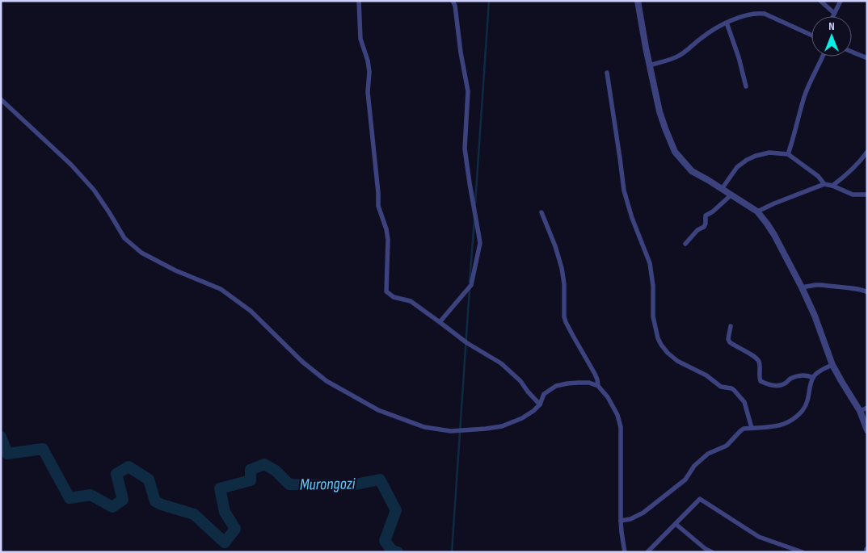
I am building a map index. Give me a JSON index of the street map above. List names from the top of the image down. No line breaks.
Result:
{"water":["Murongozi"],"north":"top"}
